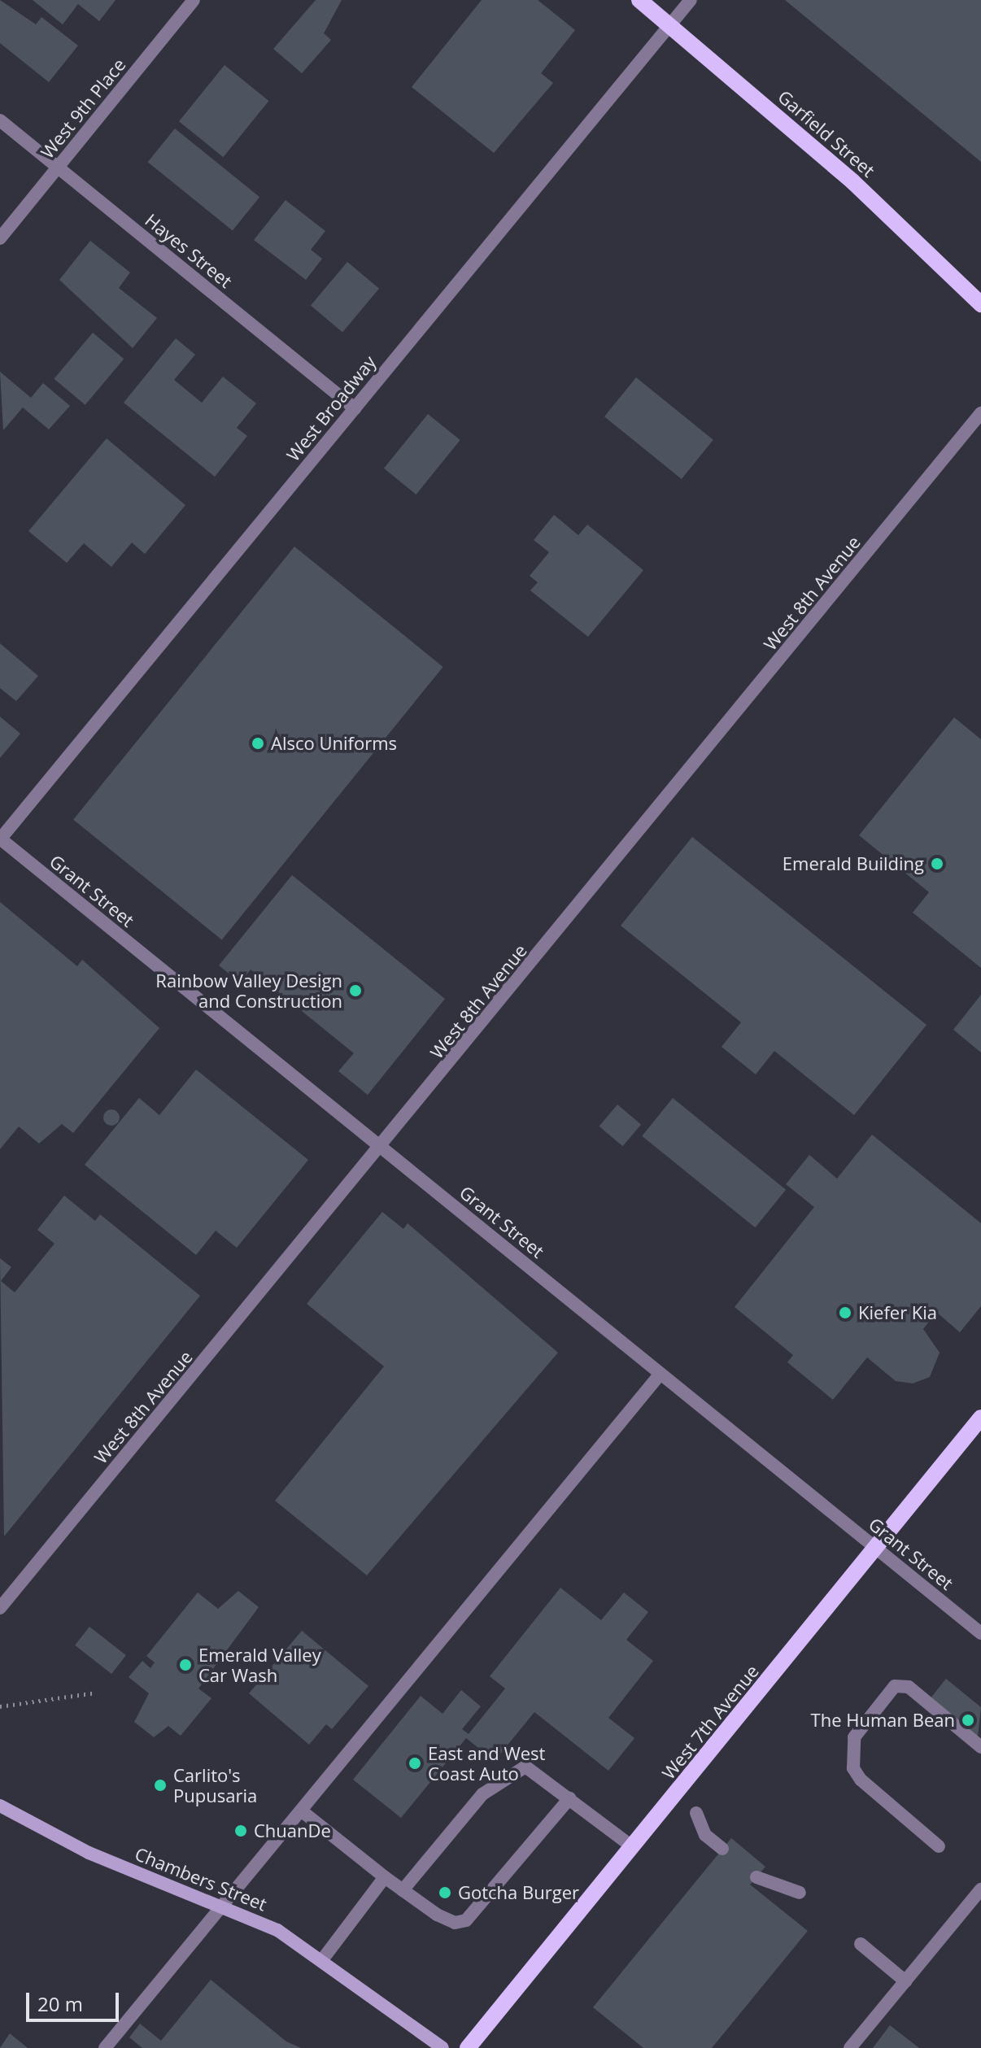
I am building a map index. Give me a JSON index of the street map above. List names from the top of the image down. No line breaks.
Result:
{"streets":{"main road":["Garfield Street","West 7th Avenue","Chambers Street"],"street":["West 9th Place","Hayes Street","West Broadway","West 8th Avenue","Grant Street"]},"crossings":[["West 9th Place","Hayes Street"],["Garfield Street","West Broadway"],["Hayes Street","West Broadway"],["West Broadway","Grant Street"],["West 8th Avenue","Grant Street"],["Grant Street","West 7th Avenue"]],"places":["Alsco Uniforms","Emerald Building","Rainbow Valley Design and Construction","Kiefer Kia","Emerald Valley Car Wash","The Human Bean","East and West Coast Auto","Carlito's Pupusaria","ChuanDe","Gotcha Burger"],"scale_bar":"20 m"}
